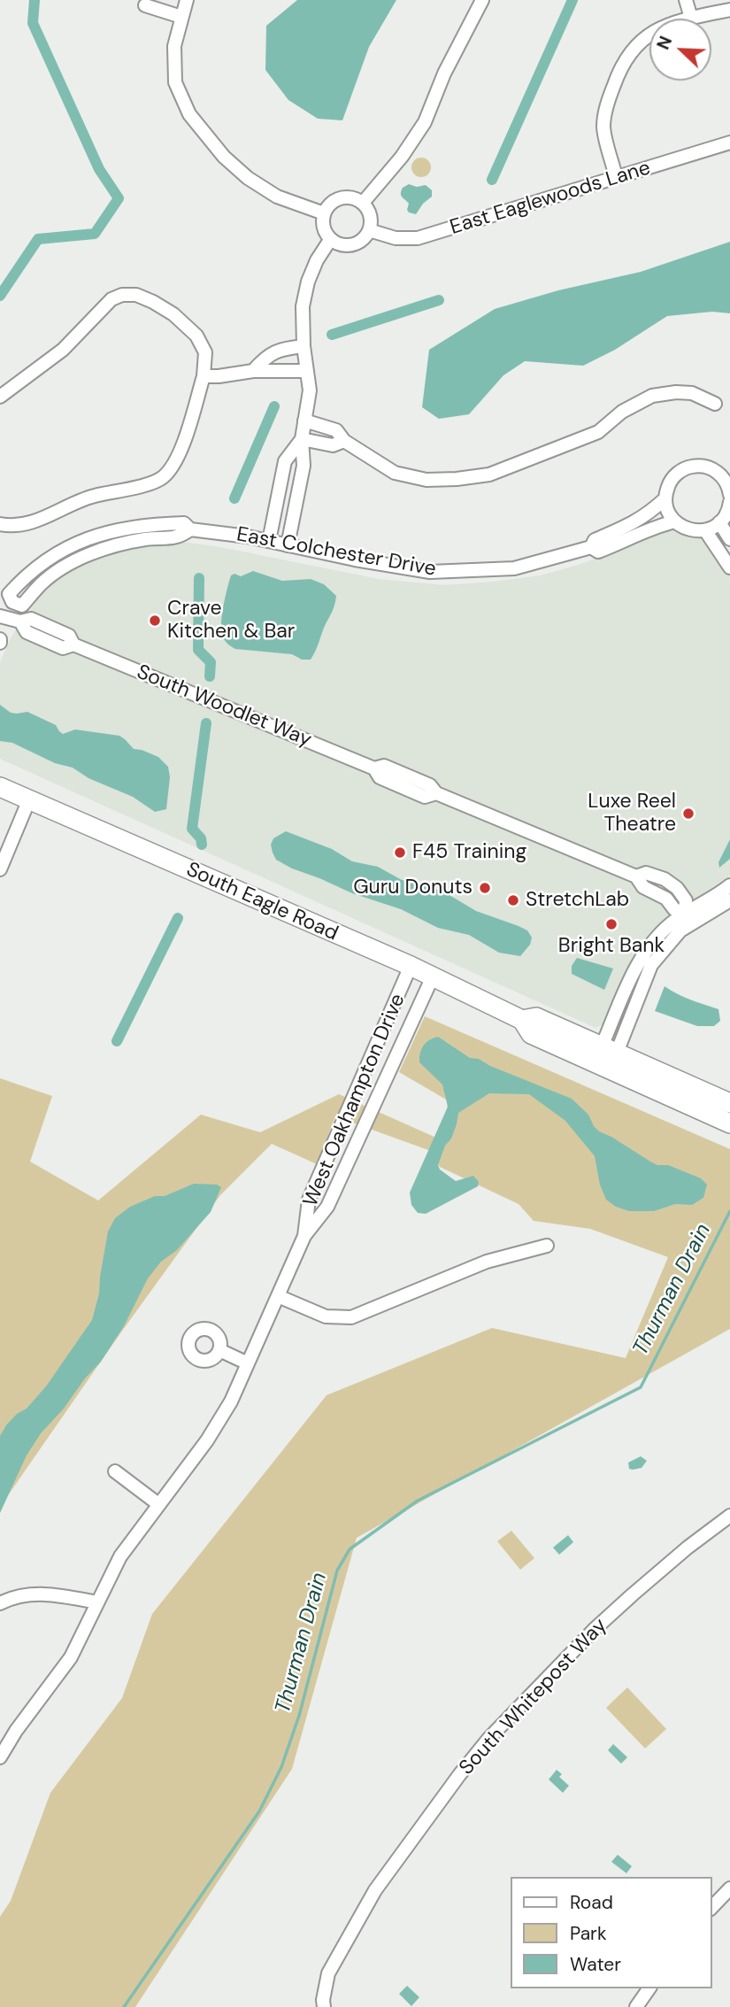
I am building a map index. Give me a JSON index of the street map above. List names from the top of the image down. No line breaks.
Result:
{"streets":{"highway":["South Eagle Road"],"street":["East Eaglewoods Lane","East Colchester Drive","South Woodlet Way","West Oakhampton Drive","South Whitepost Way"]},"crossings":[["East Colchester Drive","South Woodlet Way"],["South Eagle Road","West Oakhampton Drive"]],"water":["Thurman Drain"],"places":["Crave Kitchen & Bar","Luxe Reel Theatre","F45 Training","Guru Donuts","StretchLab","Bright Bank"],"legend":["Road","Park","Water"],"north":"top left"}
